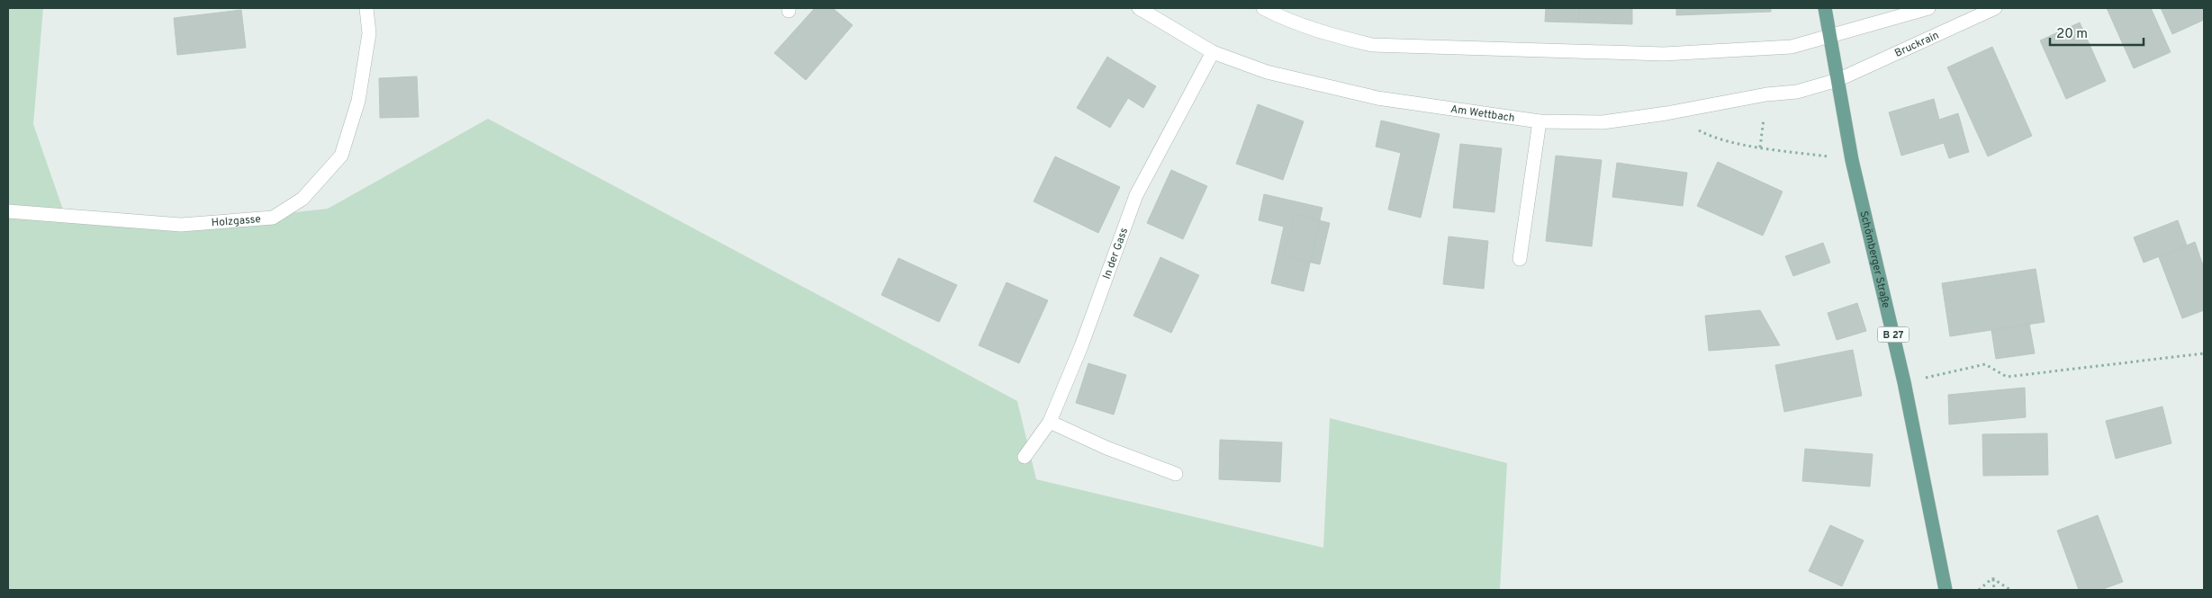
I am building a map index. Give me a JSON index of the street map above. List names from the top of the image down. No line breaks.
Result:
{"streets":{"main road":["Schömberger Straße","B 27"],"street":["Bruckrain","Am Wettbach","Holzgasse","In der Gass"]},"crossings":[["Bruckrain","Am Wettbach"],["Bruckrain","Schömberger Straße"],["Am Wettbach","In der Gass"],["Am Wettbach","Schömberger Straße"]],"scale_bar":"20 m"}
